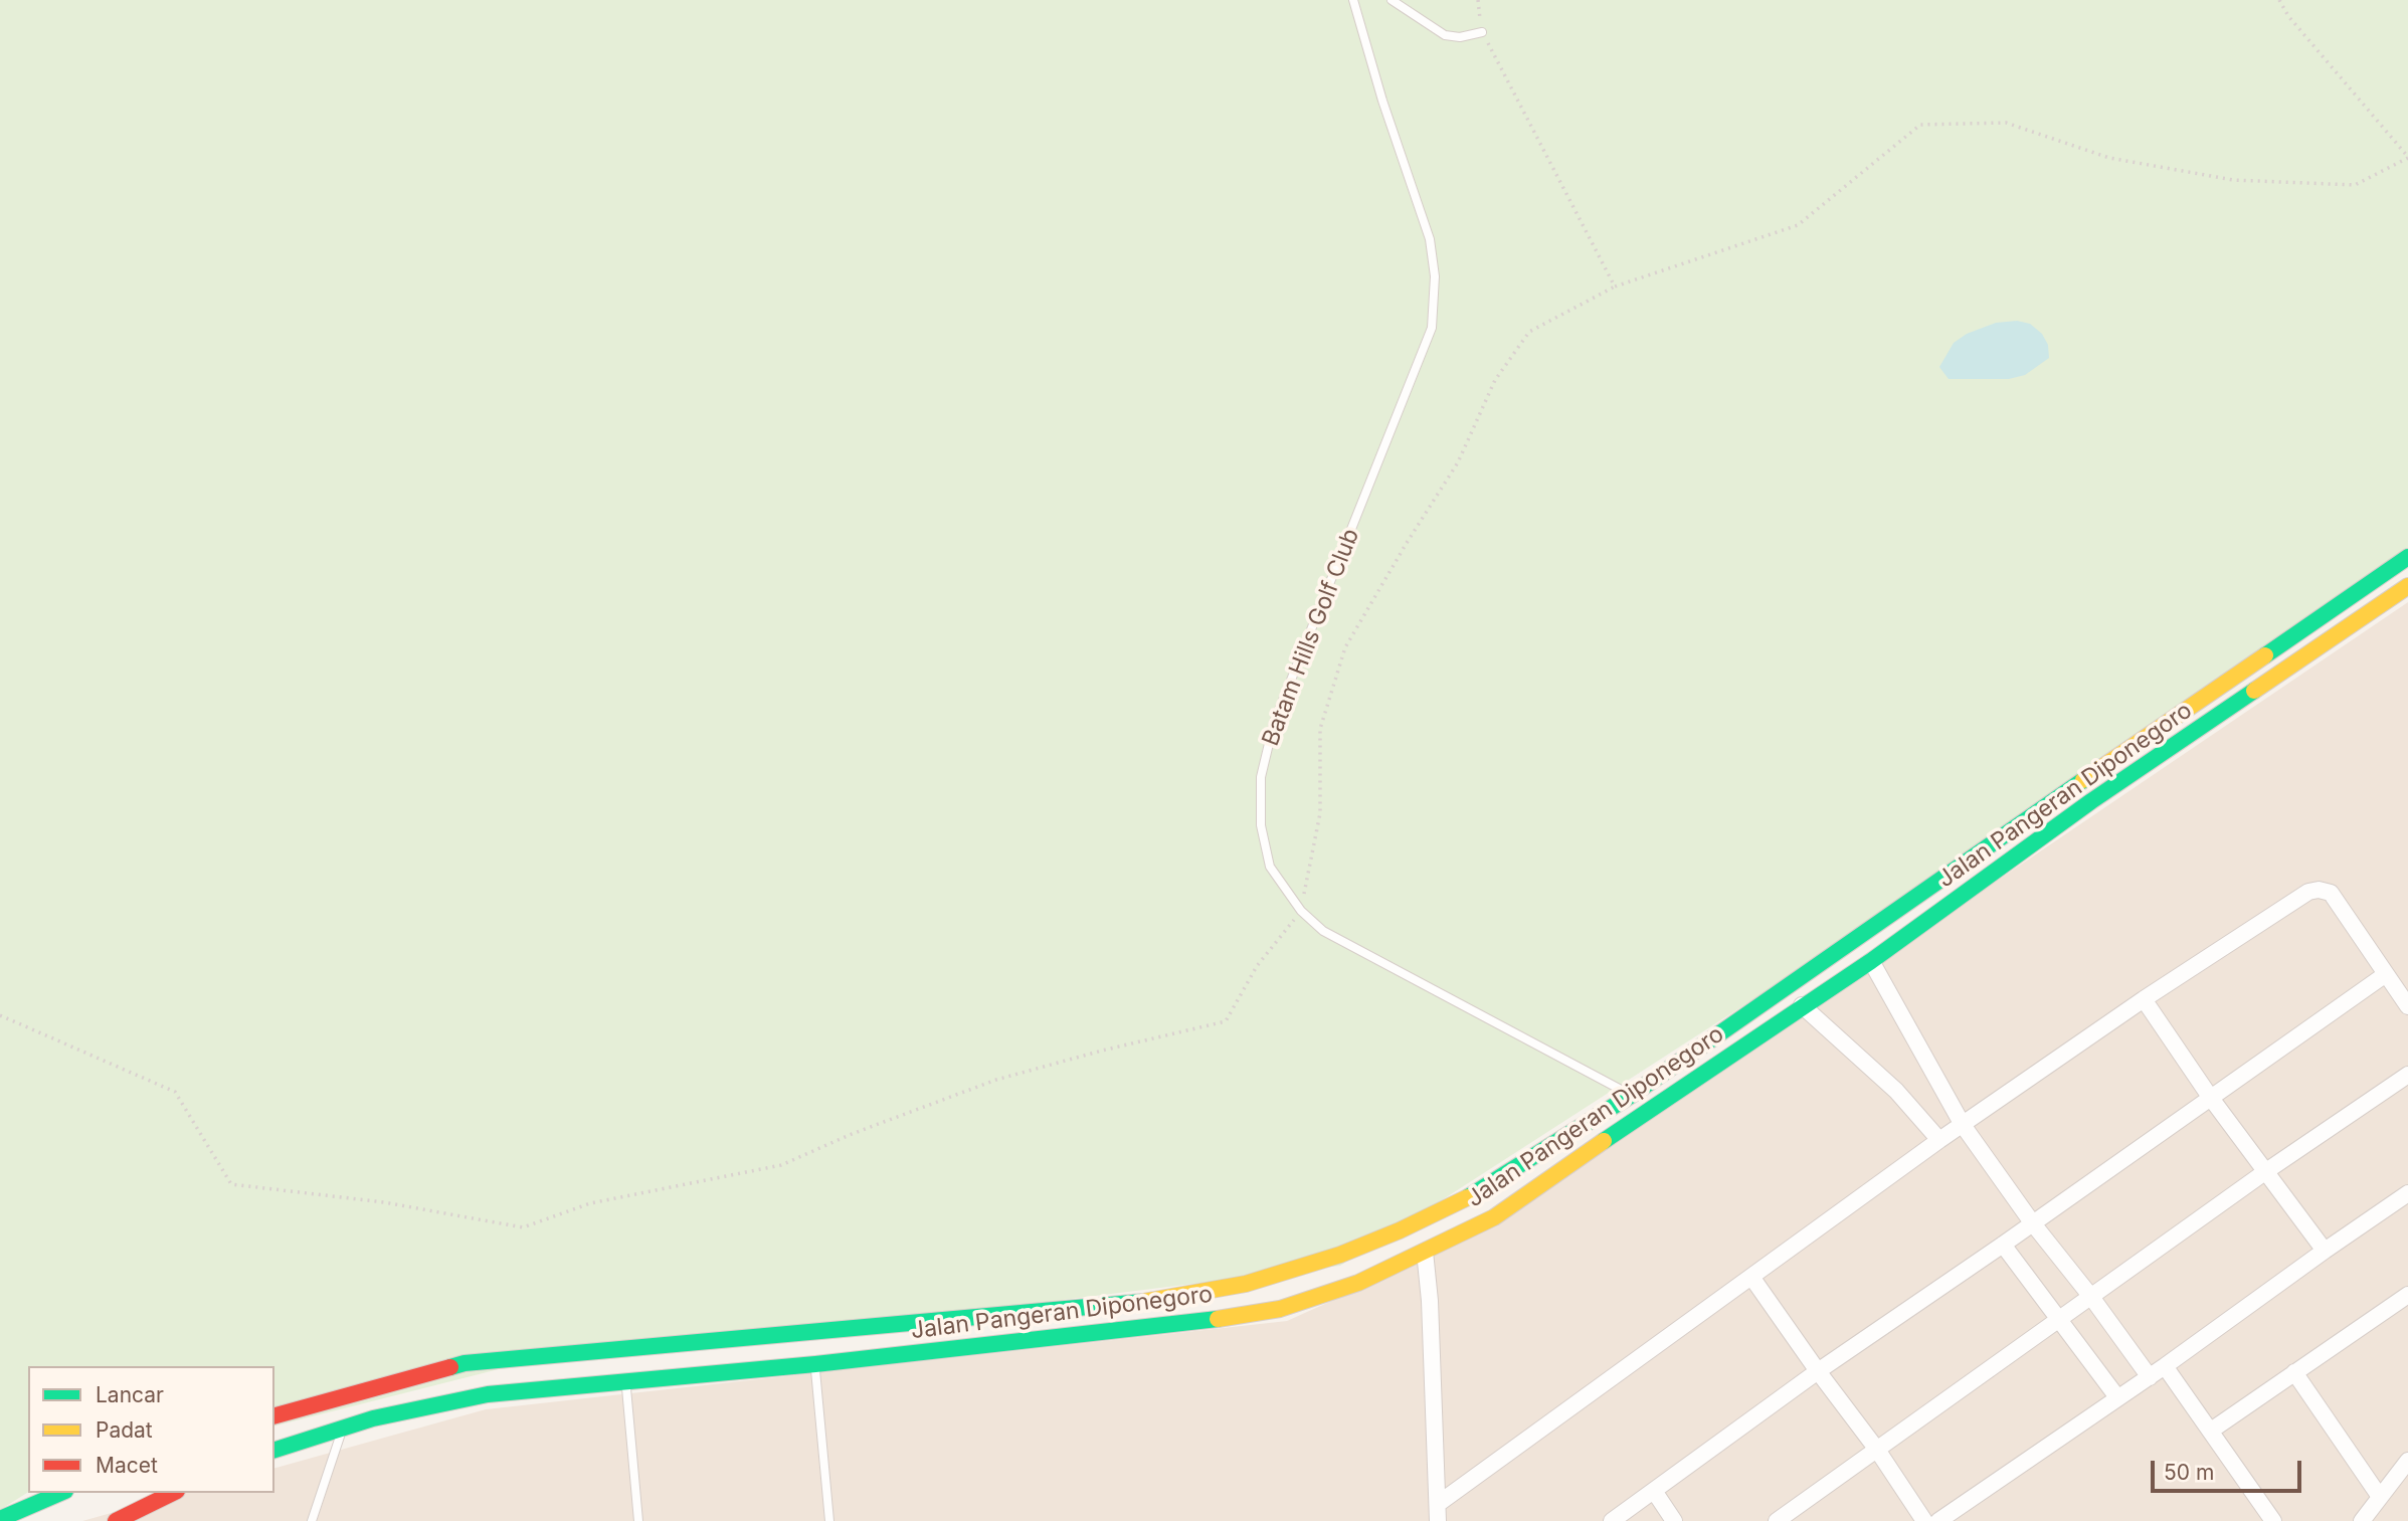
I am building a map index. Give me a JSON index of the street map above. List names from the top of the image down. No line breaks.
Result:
{"streets":{"highway":["Jalan Pangeran Diponegoro"],"lane":["Batam Hills Golf Club"]},"crossings":[["Batam Hills Golf Club","Jalan Pangeran Diponegoro"]],"legend":["Lancar","Padat","Macet"],"scale_bar":"50 m"}
